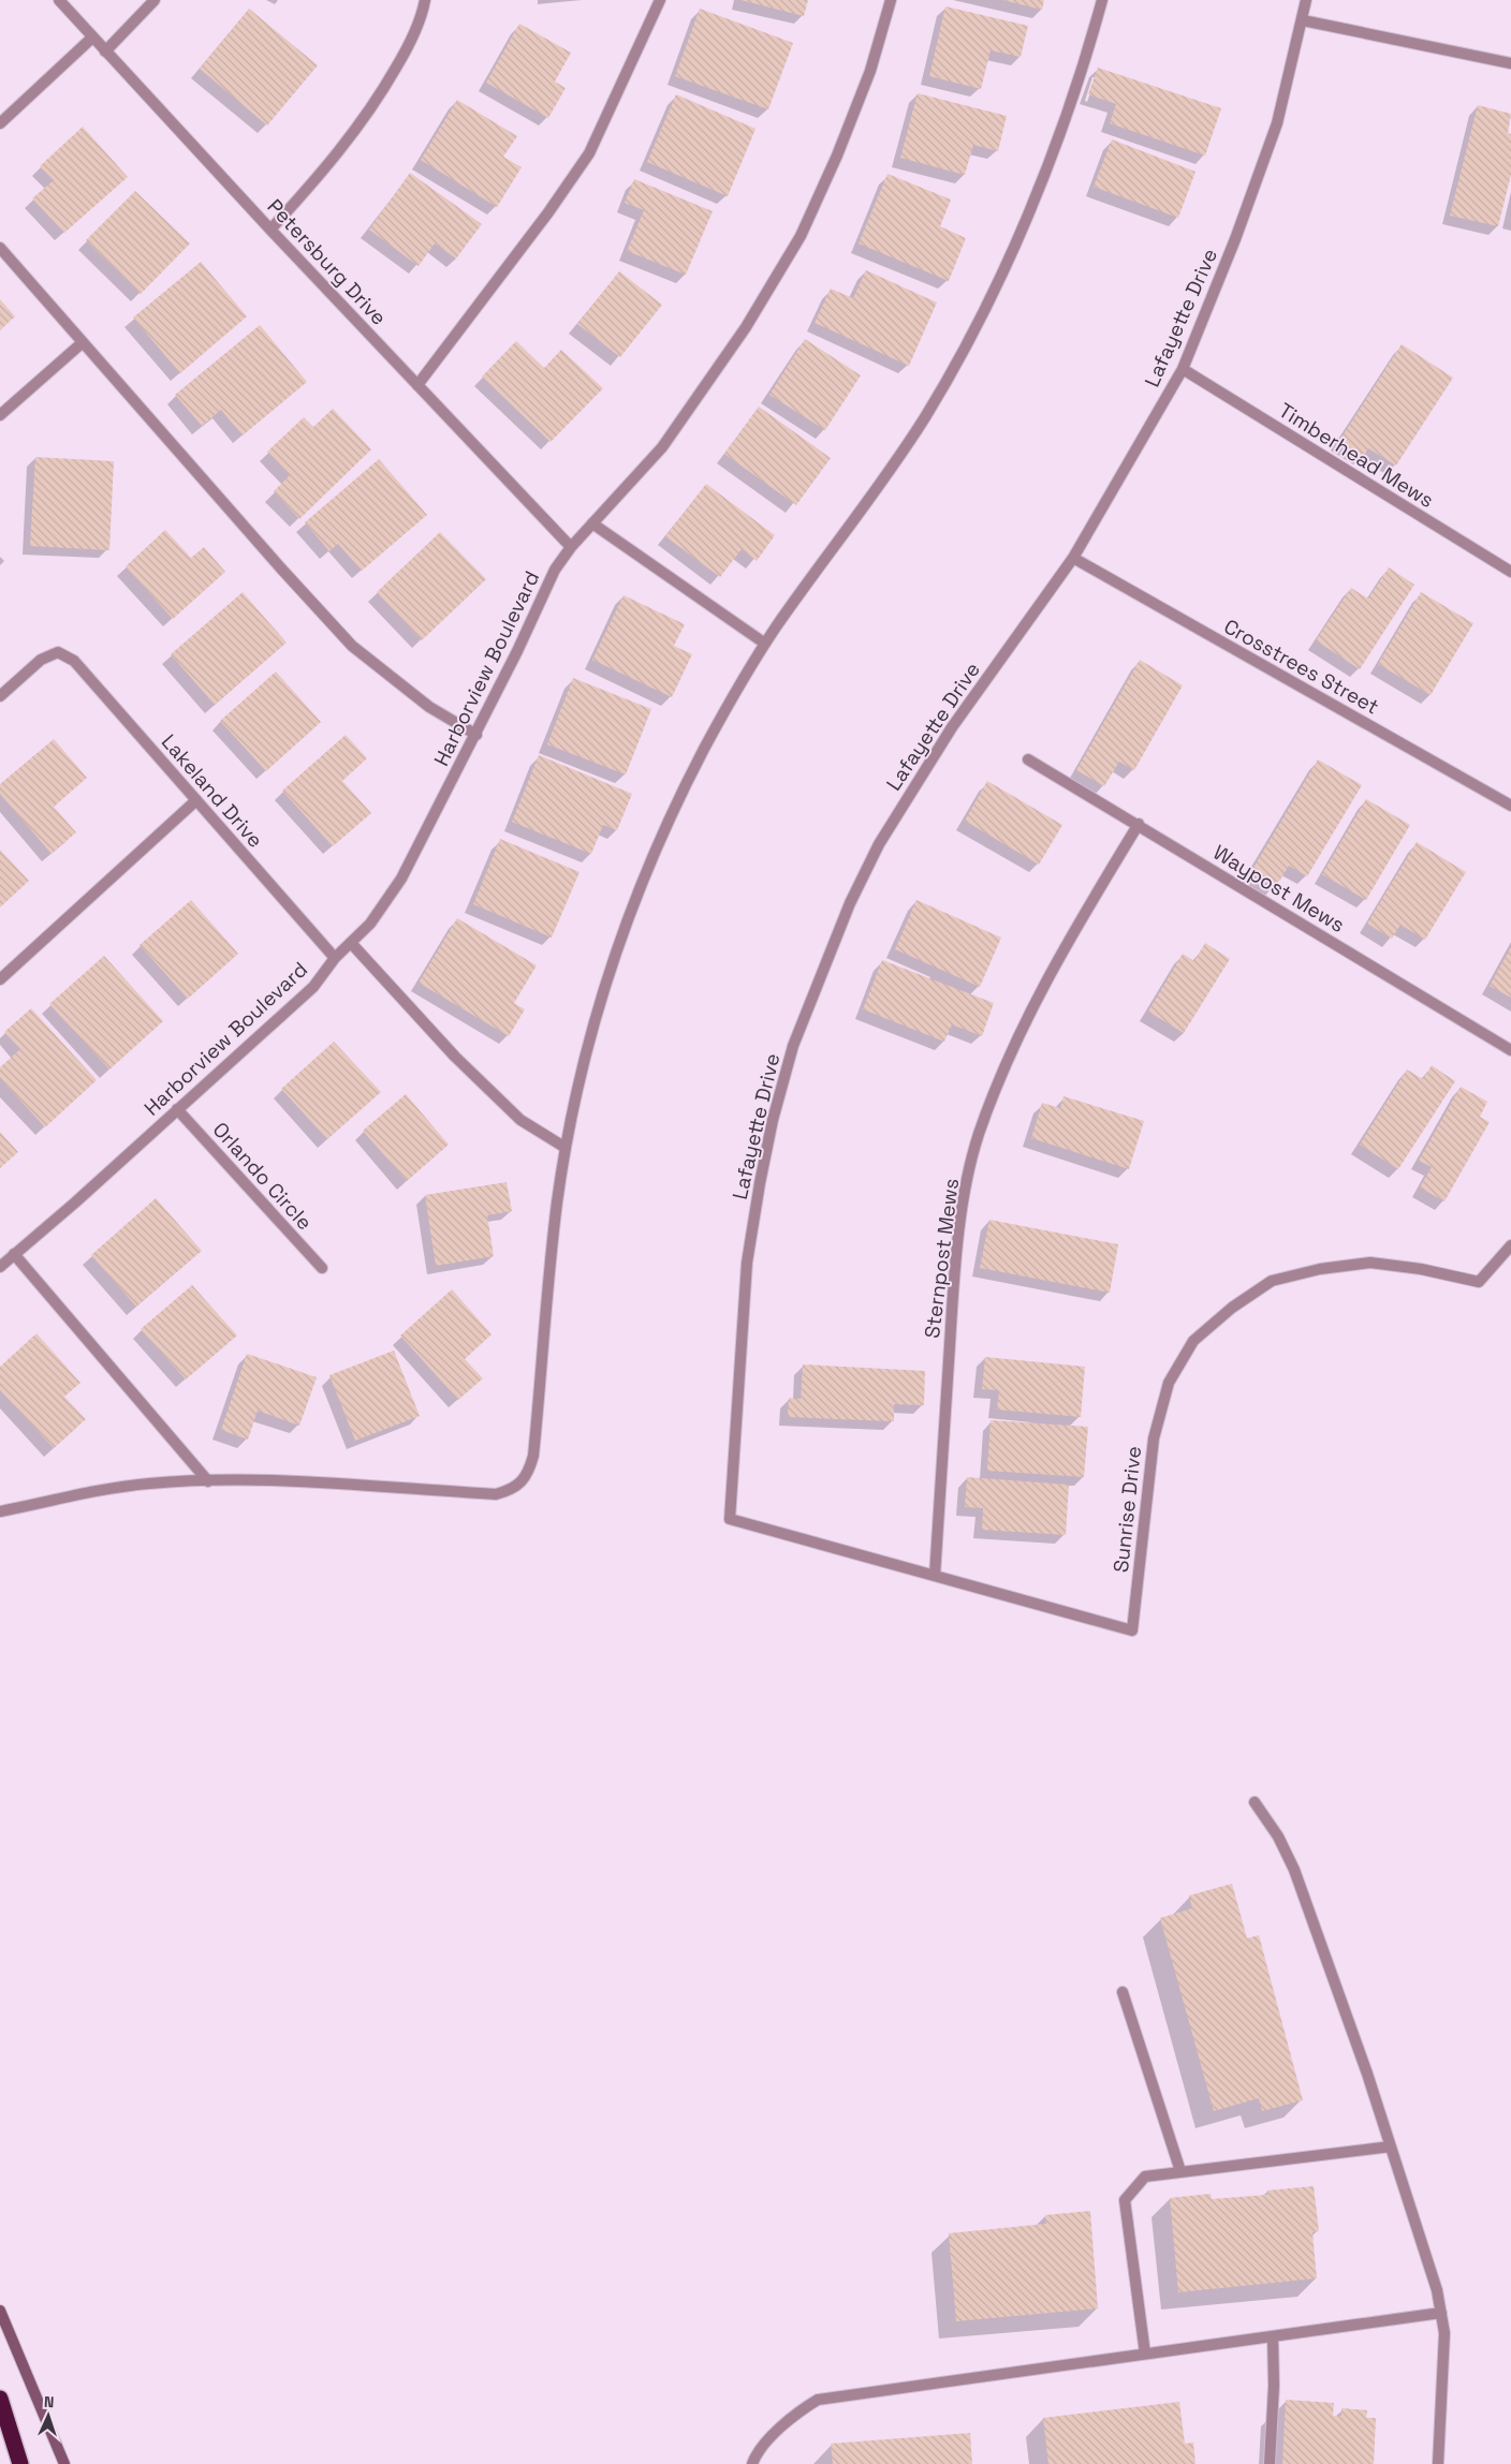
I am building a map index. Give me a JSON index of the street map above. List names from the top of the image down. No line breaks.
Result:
{"streets":{"street":["Petersburg Drive","Lafayette Drive","Timberhead Mews","Crosstrees Street","Harborview Boulevard","Lakeland Drive","Waypost Mews","Orlando Circle","Sternpost Mews","Sunrise Drive"]},"crossings":[["Petersburg Drive","Harborview Boulevard"],["Lafayette Drive","Timberhead Mews"],["Lafayette Drive","Crosstrees Street"],["Lafayette Drive","Sunrise Drive"],["Harborview Boulevard","Lakeland Drive"],["Harborview Boulevard","Orlando Circle"],["Waypost Mews","Sternpost Mews"],["Sternpost Mews","Sunrise Drive"]],"north":"top"}
